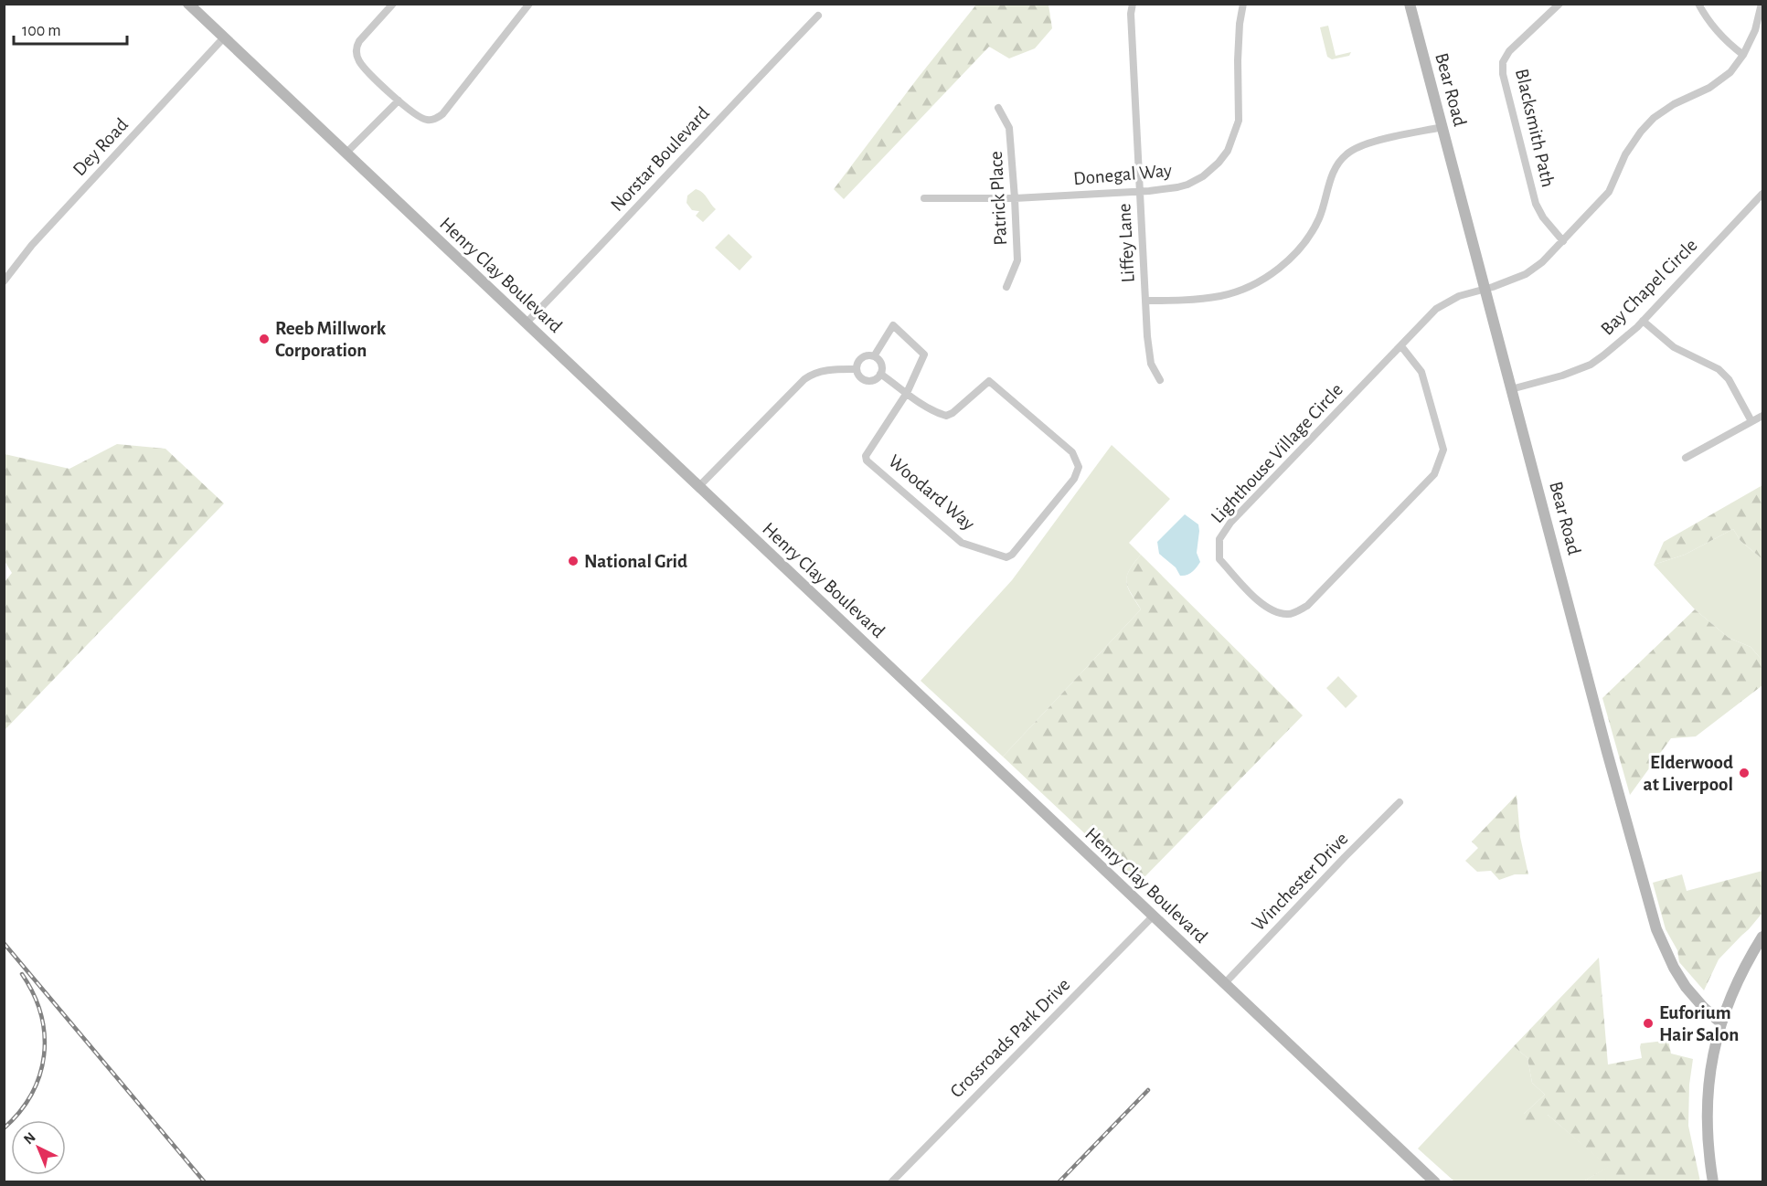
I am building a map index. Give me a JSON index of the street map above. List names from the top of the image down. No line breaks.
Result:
{"streets":{"main road":["Bear Road","Henry Clay Boulevard"],"street":["Blacksmith Path","Dey Road","Norstar Boulevard","Donegal Way","Patrick Place","Liffey Lane","Bay Chapel Circle","Lighthouse Village Circle","Woodard Way","Winchester Drive","Crossroads Park Drive"]},"crossings":[["Bear Road","Bay Chapel Circle"],["Bear Road","Lighthouse Village Circle"],["Blacksmith Path","Lighthouse Village Circle"],["Dey Road","Henry Clay Boulevard"],["Norstar Boulevard","Henry Clay Boulevard"],["Donegal Way","Patrick Place"],["Donegal Way","Liffey Lane"],["Henry Clay Boulevard","Winchester Drive"],["Henry Clay Boulevard","Crossroads Park Drive"]],"places":["Reeb Millwork Corporation","National Grid","Elderwood at Liverpool","Euforium Hair Salon"],"scale_bar":"100 m","north":"top left"}
